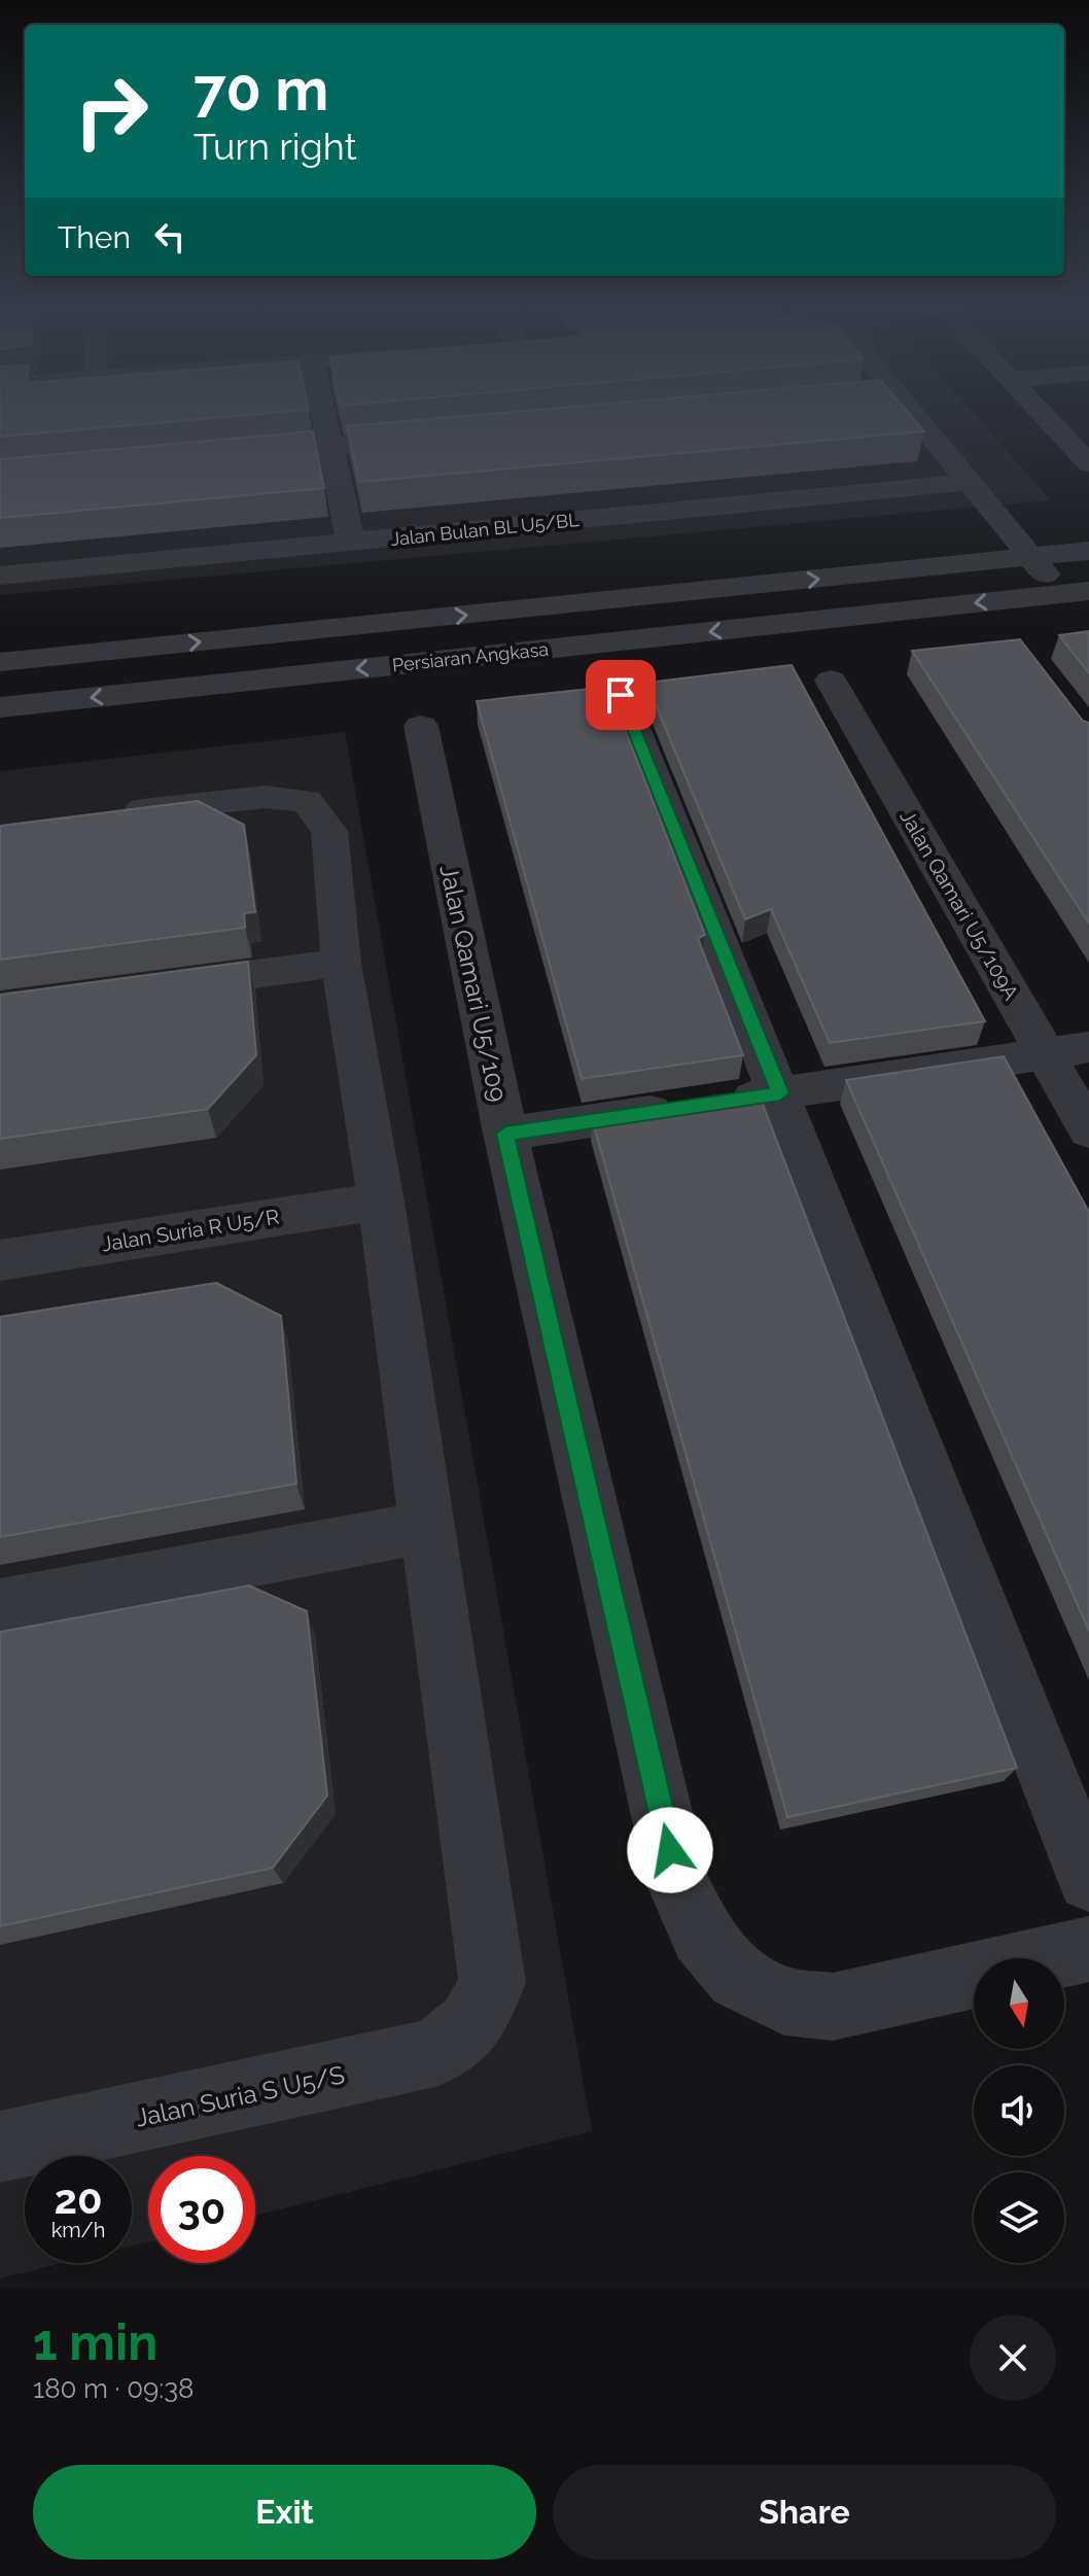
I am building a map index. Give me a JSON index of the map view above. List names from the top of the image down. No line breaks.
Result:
{"streets":{"street":["Jalan Bulan BL U5/BL","Persiaran Angkasa","Jalan Qamari U5/109A","Jalan Qamari U5/109","Jalan Suria R U5/R","Jalan Suria S U5/S"]},"north":"bottom","page":{"turn":["70 m","Turn right"],"then":"Then","speed":"20 km/h","limit":"30","heading":["1 min","180 m · 09:38"],"buttons":["Exit","Share"]}}
